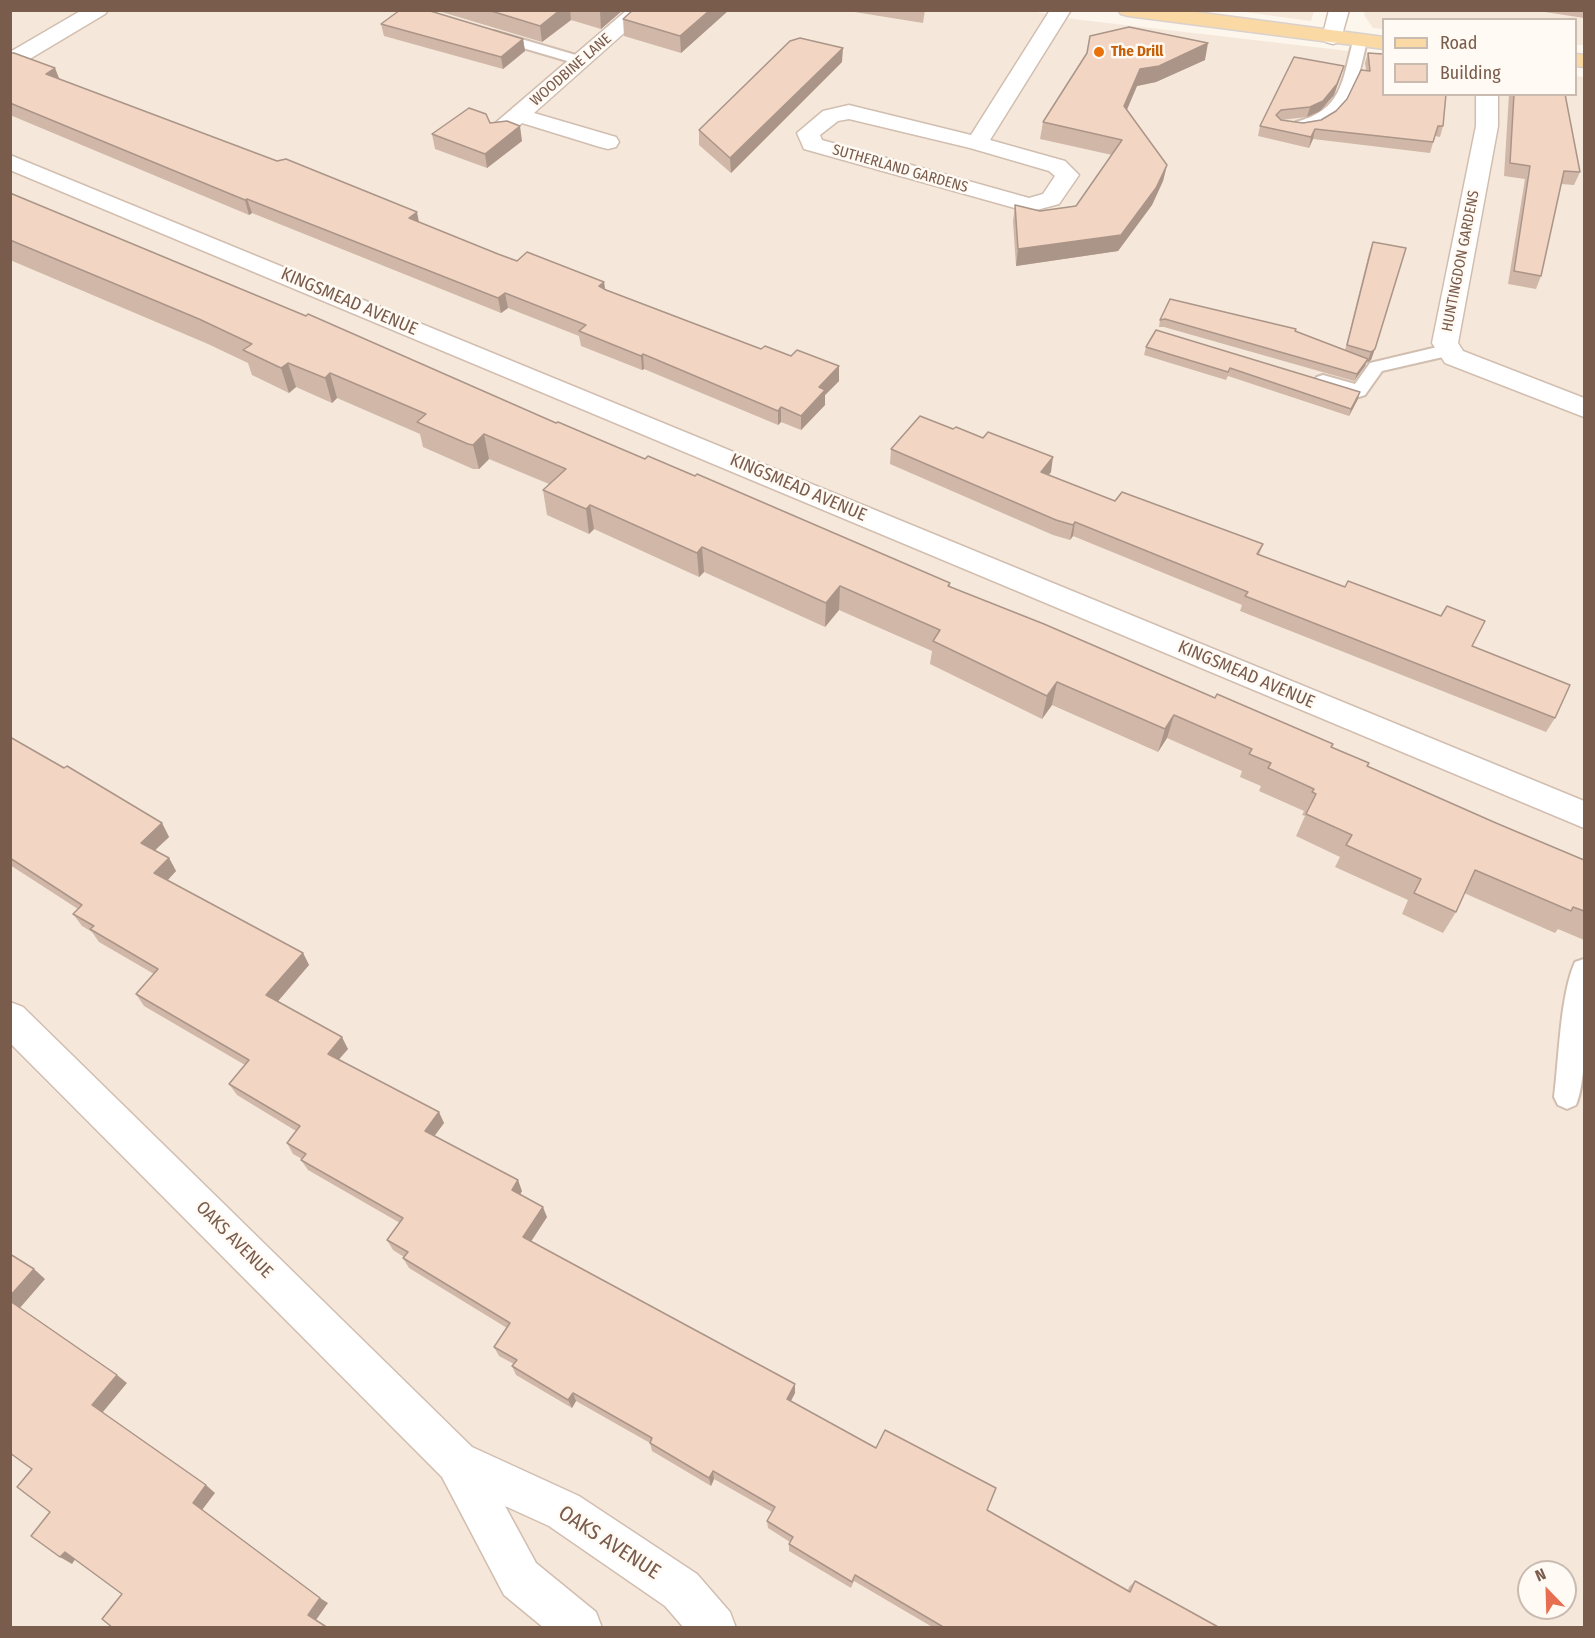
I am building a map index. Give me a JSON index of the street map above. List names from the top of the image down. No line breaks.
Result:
{"streets":{"street":["WOODBINE LANE","SUTHERLAND GARDENS","HUNTINGDON GARDENS","KINGSMEAD AVENUE","OAKS AVENUE"]},"places":["The Drill"],"legend":["Road","Building"],"north":"top left"}
